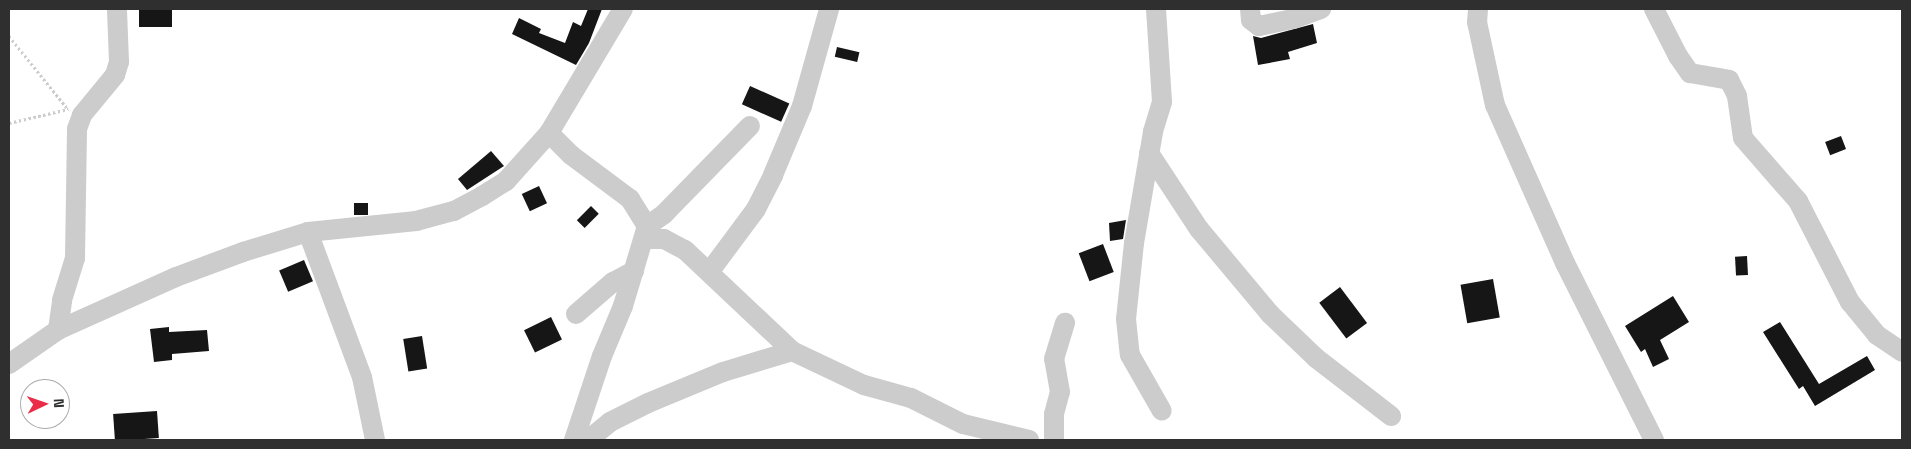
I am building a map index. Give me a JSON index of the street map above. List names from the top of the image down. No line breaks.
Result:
{"north":"right"}
